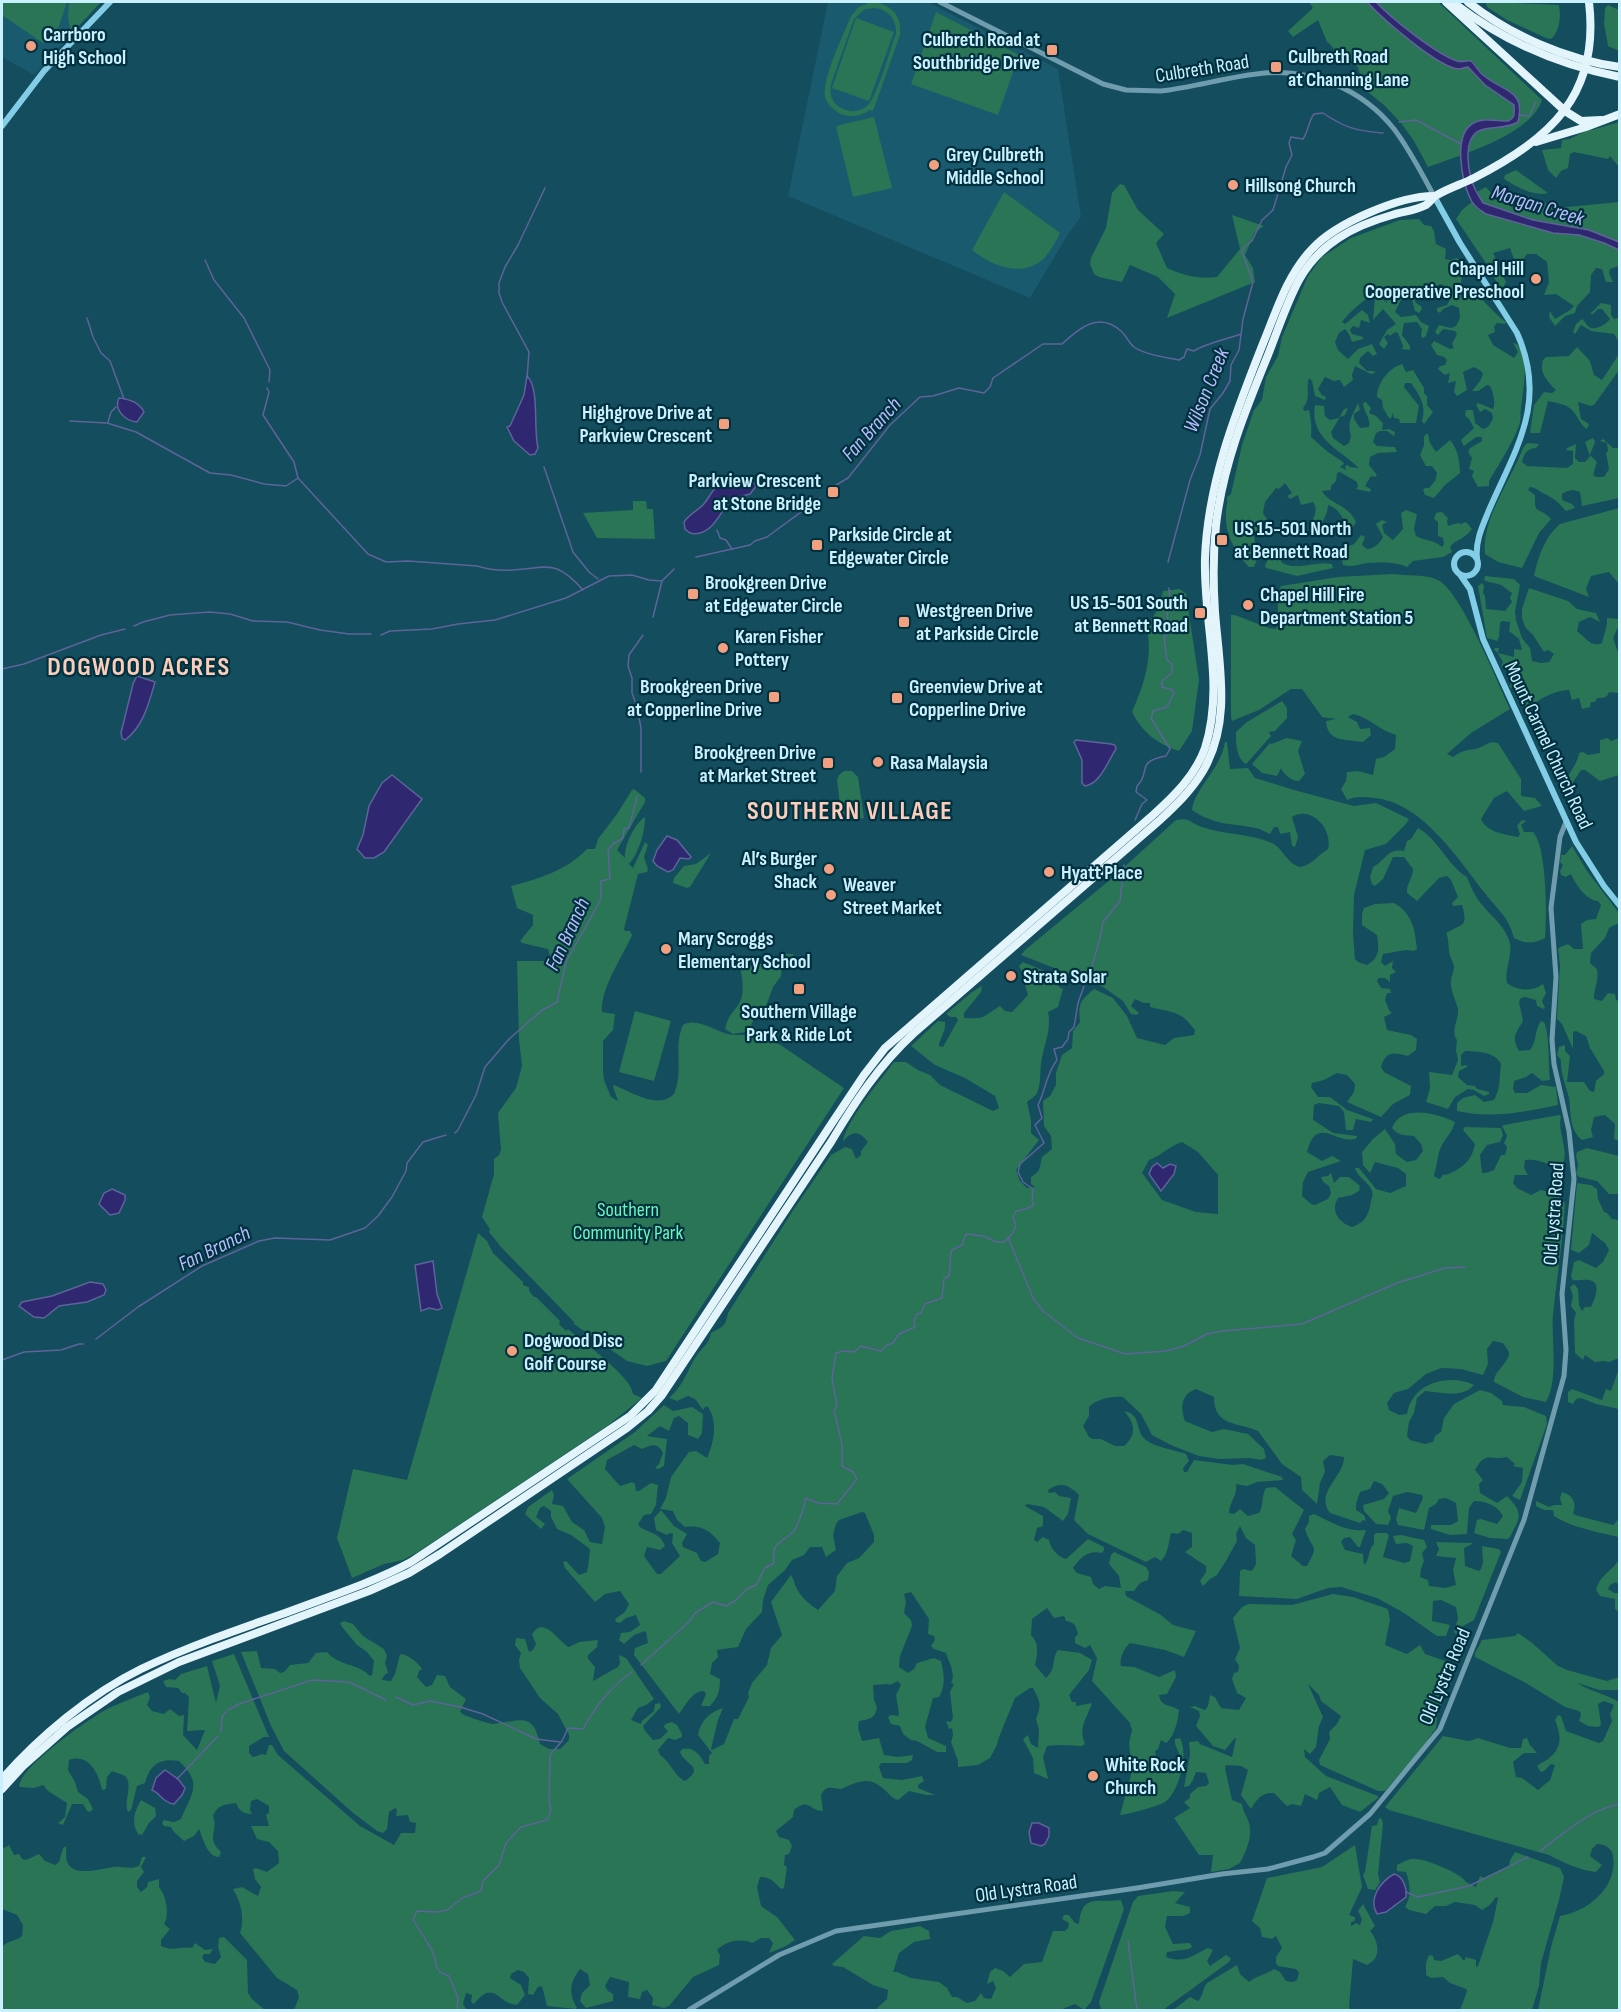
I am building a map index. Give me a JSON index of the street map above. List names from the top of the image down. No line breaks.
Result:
{"streets":{"main road":["Mount Carmel Church Road"],"street":["Culbreth Road","Old Lystra Road"]},"crossings":[["Mount Carmel Church Road","Old Lystra Road"]],"districts":["DOGWOOD ACRES","SOUTHERN VILLAGE"],"water":["Morgan Creek","Wilson Creek","Fan Branch"],"parks":["Southern Community Park"],"places":{"other":["Carrboro High School","Grey Culbreth Middle School","Hillsong Church","Chapel Hill Cooperative Preschool","Chapel Hill Fire Department Station 5","Karen Fisher Pottery","Rasa Malaysia","Al’s Burger Shack","Hyatt Place","Weaver Street Market","Mary Scroggs Elementary School","Strata Solar","Dogwood Disc Golf Course","White Rock Church"],"transit":["Culbreth Road at Southbridge Drive","Culbreth Road at Channing Lane","Highgrove Drive at Parkview Crescent","Parkview Crescent at Stone Bridge","US 15-501 North at Bennett Road","Parkside Circle at Edgewater Circle","Brookgreen Drive at Edgewater Circle","US 15-501 South at Bennett Road","Westgreen Drive at Parkside Circle","Brookgreen Drive at Copperline Drive","Greenview Drive at Copperline Drive","Brookgreen Drive at Market Street","Southern Village Park & Ride Lot"]}}
